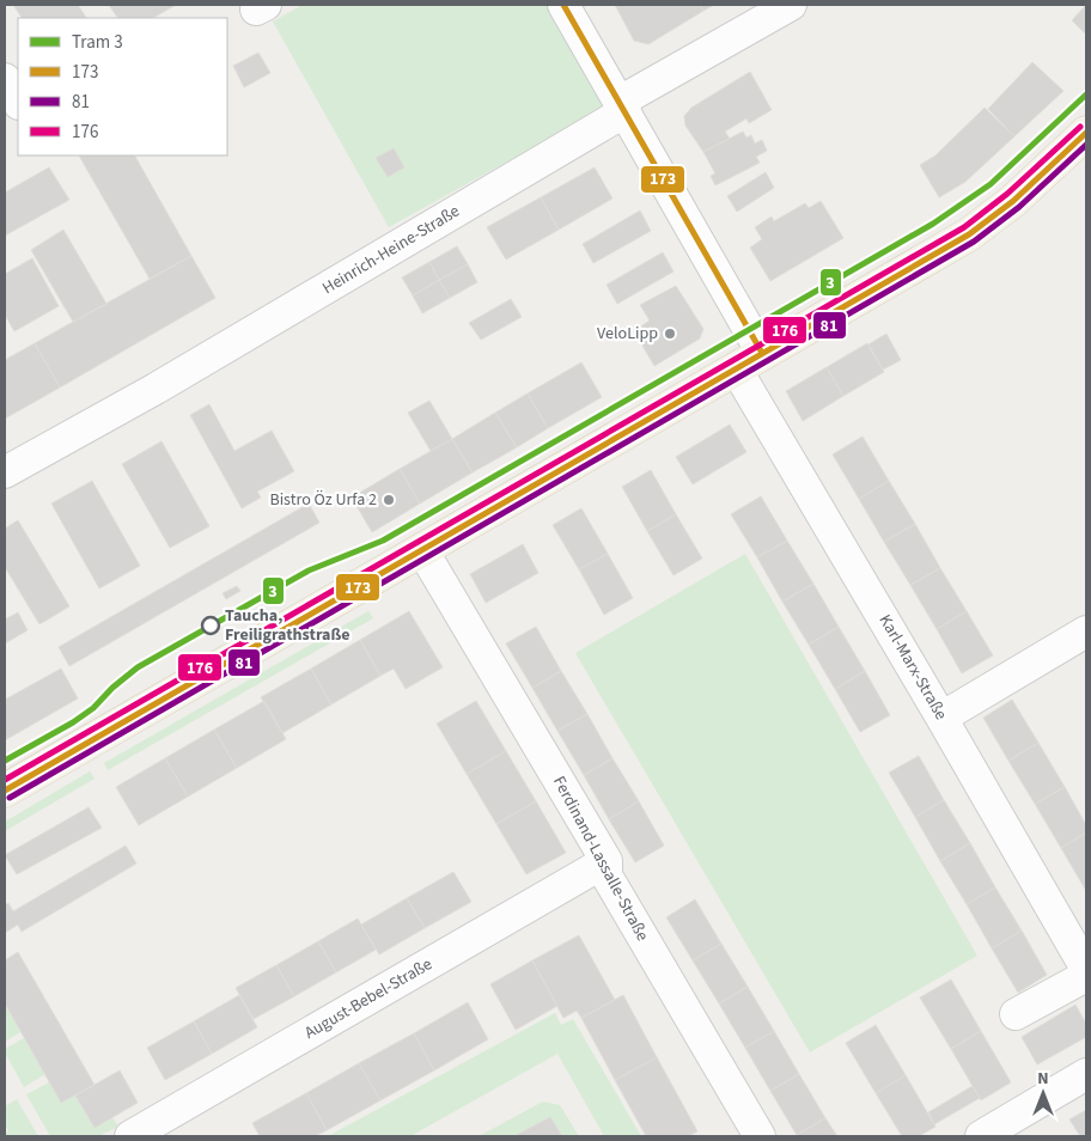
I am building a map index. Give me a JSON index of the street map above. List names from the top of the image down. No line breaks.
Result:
{"streets":{"street":["Heinrich-Heine-Straße","Karl-Marx-Straße","Ferdinand-Lassalle-Straße","August-Bebel-Straße"]},"crossings":[["Heinrich-Heine-Straße","Karl-Marx-Straße"],["Ferdinand-Lassalle-Straße","August-Bebel-Straße"]],"places":["VeloLipp","Bistro Öz Urfa 2","Taucha, Freiligrathstraße"],"lines":["transit line 173","tram line 3","transit line 176","transit line 81"],"legend":["Tram 3","173","81","176"],"north":"top"}
